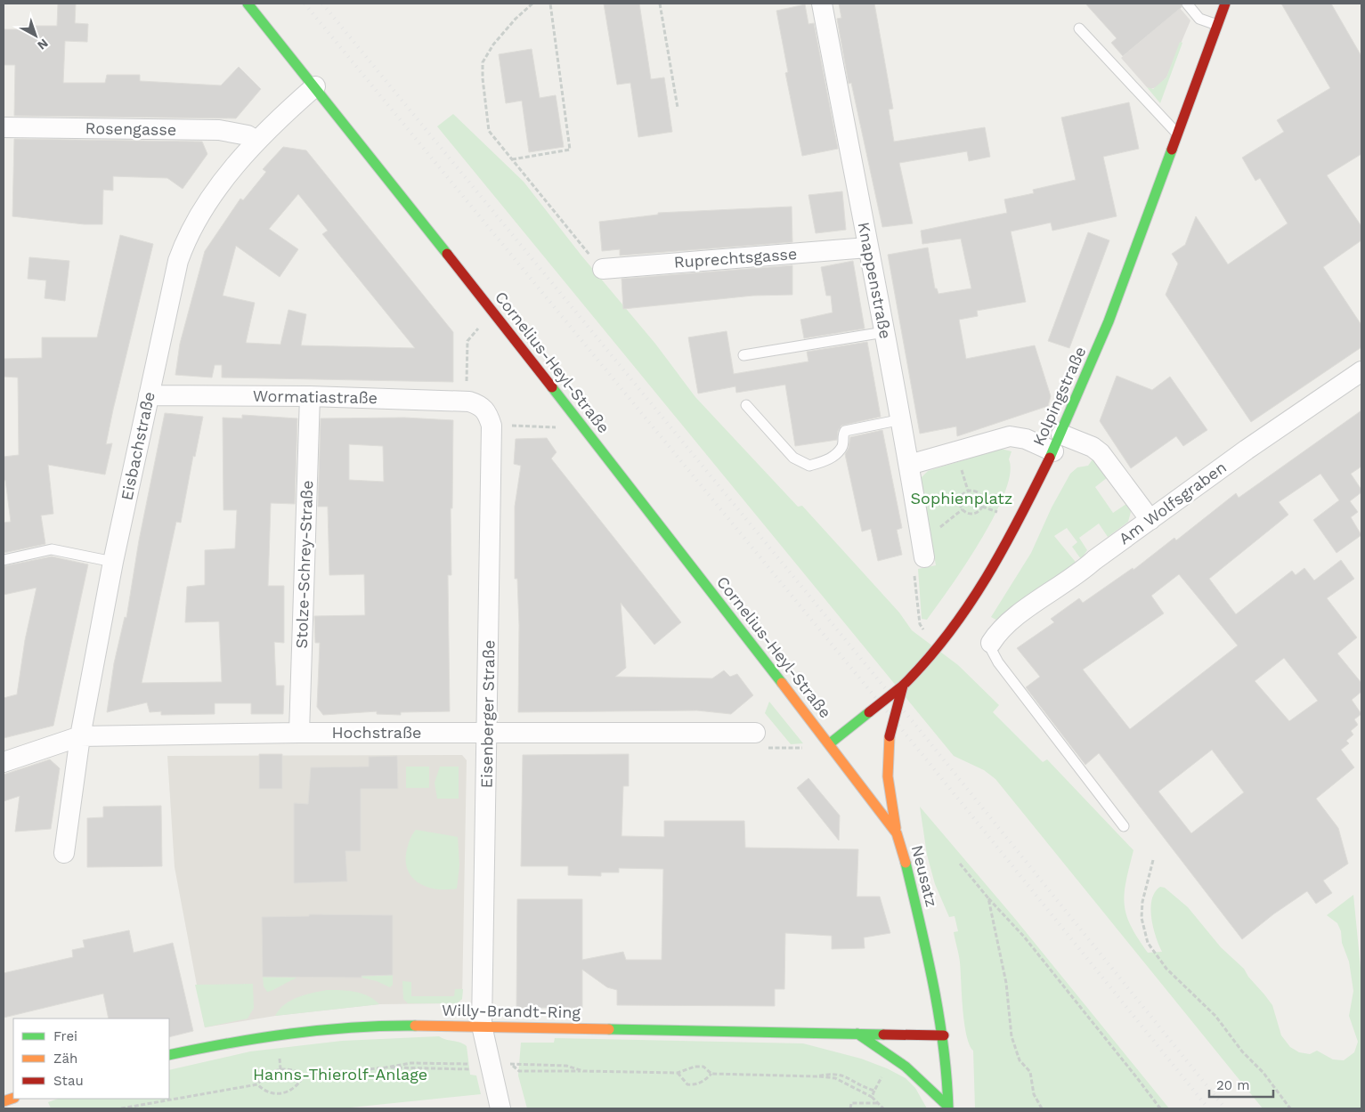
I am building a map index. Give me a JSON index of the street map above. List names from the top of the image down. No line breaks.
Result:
{"streets":{"main road":["Cornelius-Heyl-Straße","Kolpingstraße","Neusatz","Willy-Brandt-Ring"],"street":["Rosengasse","Ruprechtsgasse","Knappenstraße","Wormatiastraße","Eisbachstraße","Am Wolfsgraben","Stolze-Schrey-Straße","Eisenberger Straße","Hochstraße"]},"crossings":[["Rosengasse","Eisbachstraße"],["Ruprechtsgasse","Knappenstraße"],["Cornelius-Heyl-Straße","Kolpingstraße"],["Cornelius-Heyl-Straße","Eisbachstraße"],["Cornelius-Heyl-Straße","Neusatz"],["Kolpingstraße","Neusatz"],["Wormatiastraße","Eisbachstraße"],["Wormatiastraße","Stolze-Schrey-Straße"],["Wormatiastraße","Eisenberger Straße"],["Eisbachstraße","Hochstraße"],["Stolze-Schrey-Straße","Hochstraße"],["Eisenberger Straße","Hochstraße"],["Eisenberger Straße","Willy-Brandt-Ring"],["Neusatz","Willy-Brandt-Ring"]],"parks":["Sophienplatz","Hanns-Thierolf-Anlage"],"legend":["Frei","Zäh","Stau"],"scale_bar":"20 m","north":"bottom right"}
